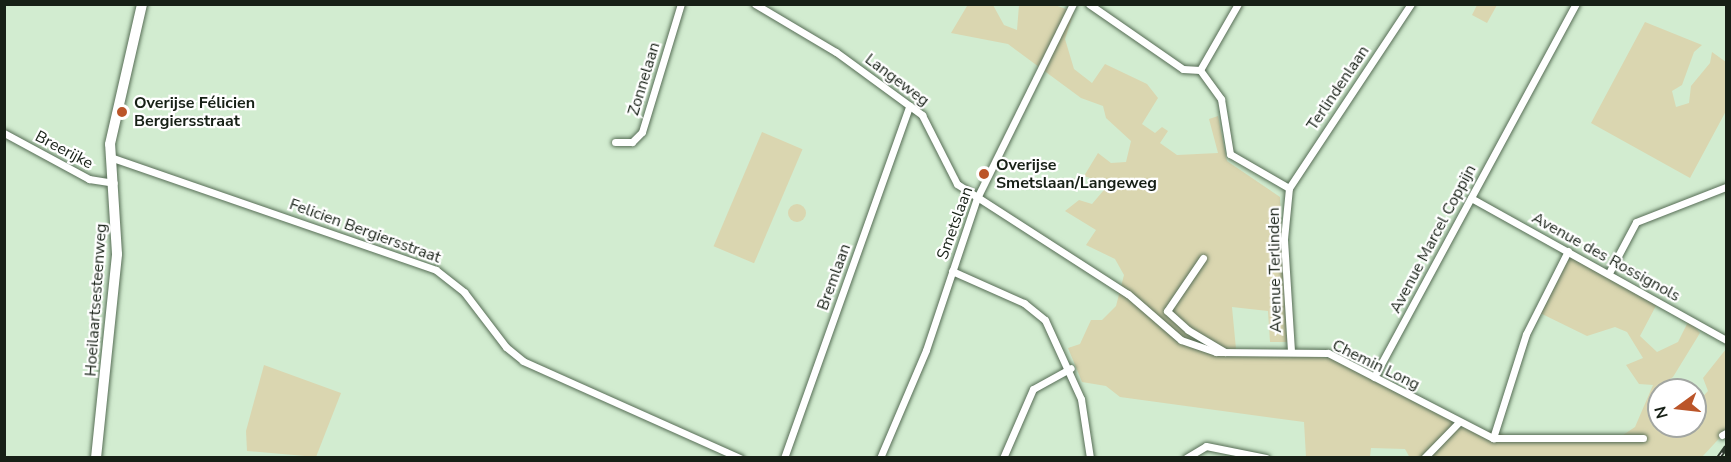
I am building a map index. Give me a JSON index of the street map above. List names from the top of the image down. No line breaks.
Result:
{"streets":{"street":["Zonnelaan","Langeweg","Terlindenlaan","Breerijke","Smetslaan","Felicien Bergiersstraat","Avenue Marcel Coppijn","Avenue des Rossignols","Avenue Terlinden","Bremlaan","Hoeilaartsesteenweg","Chemin Long"]},"crossings":[["Langeweg","Smetslaan"],["Langeweg","Bremlaan"],["Langeweg","Chemin Long"],["Terlindenlaan","Avenue Terlinden"],["Breerijke","Hoeilaartsesteenweg"],["Felicien Bergiersstraat","Hoeilaartsesteenweg"],["Avenue Marcel Coppijn","Avenue des Rossignols"],["Avenue Marcel Coppijn","Chemin Long"],["Avenue Terlinden","Chemin Long"]],"places":["Overijse Félicien Bergiersstraat","Overijse Smetslaan/Langeweg"],"north":"left"}
